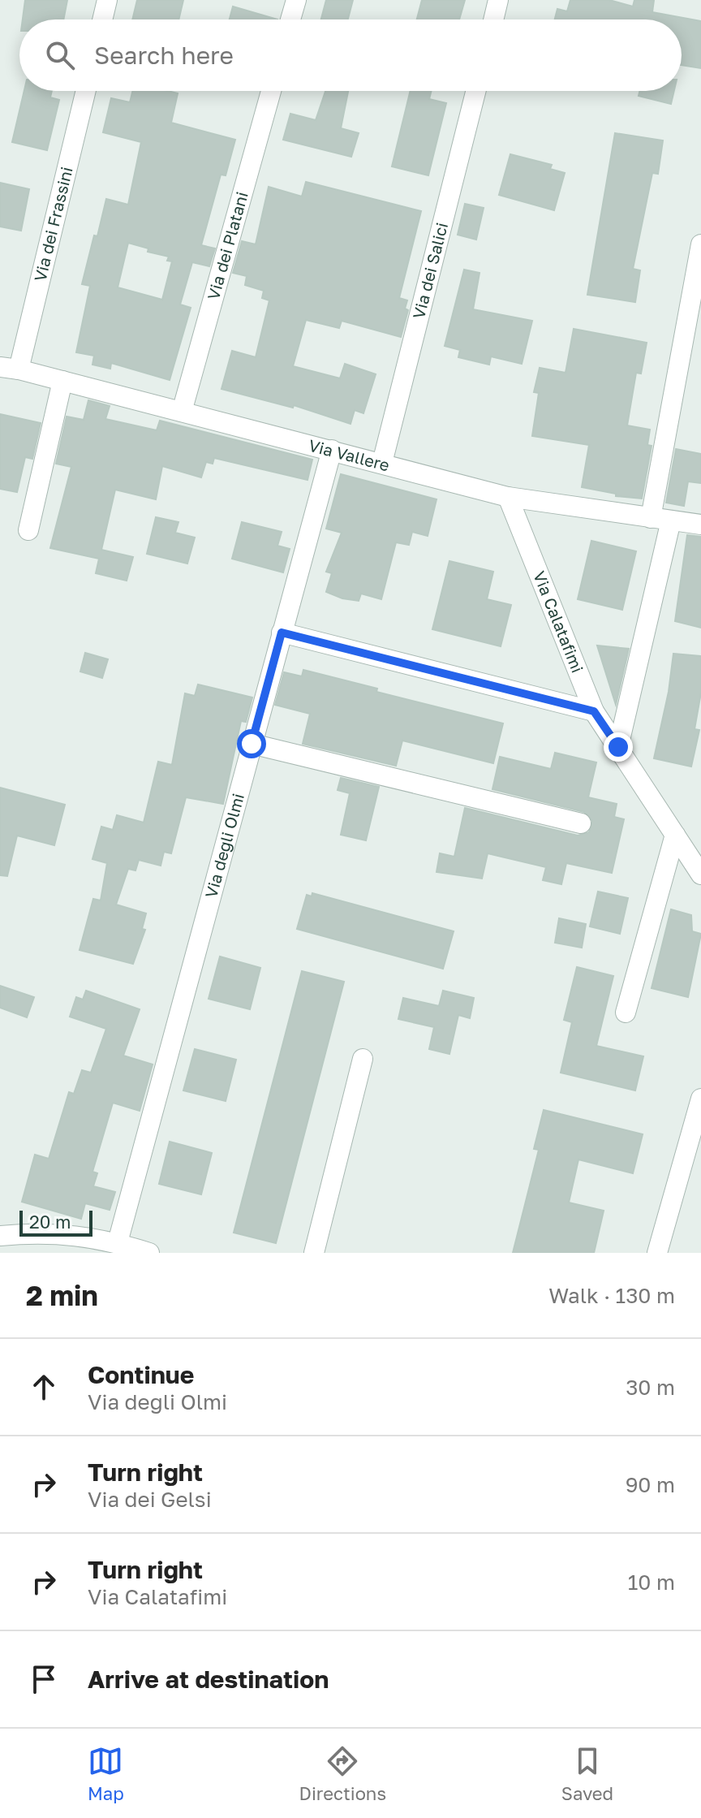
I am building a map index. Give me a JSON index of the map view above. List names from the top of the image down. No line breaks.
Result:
{"streets":{"street":["Via dei Frassini","Via dei Platani","Via dei Salici","Via Vallere","Via Calatafimi","Via degli Olmi"]},"crossings":[["Via dei Frassini","Via Vallere"],["Via dei Platani","Via Vallere"],["Via dei Salici","Via Vallere"],["Via Vallere","Via Calatafimi"],["Via Vallere","Via degli Olmi"]],"scale_bar":"20 m","page":{"search":"Search here","scale":"20 m","heading":["2 min","Walk · 130 m"],"list":[["Continue","Via degli Olmi","30 m"],["Turn right","Via dei Gelsi","90 m"],["Turn right","Via Calatafimi","10 m"],"Arrive at destination"],"nav":["Map","Directions","Saved"]}}
